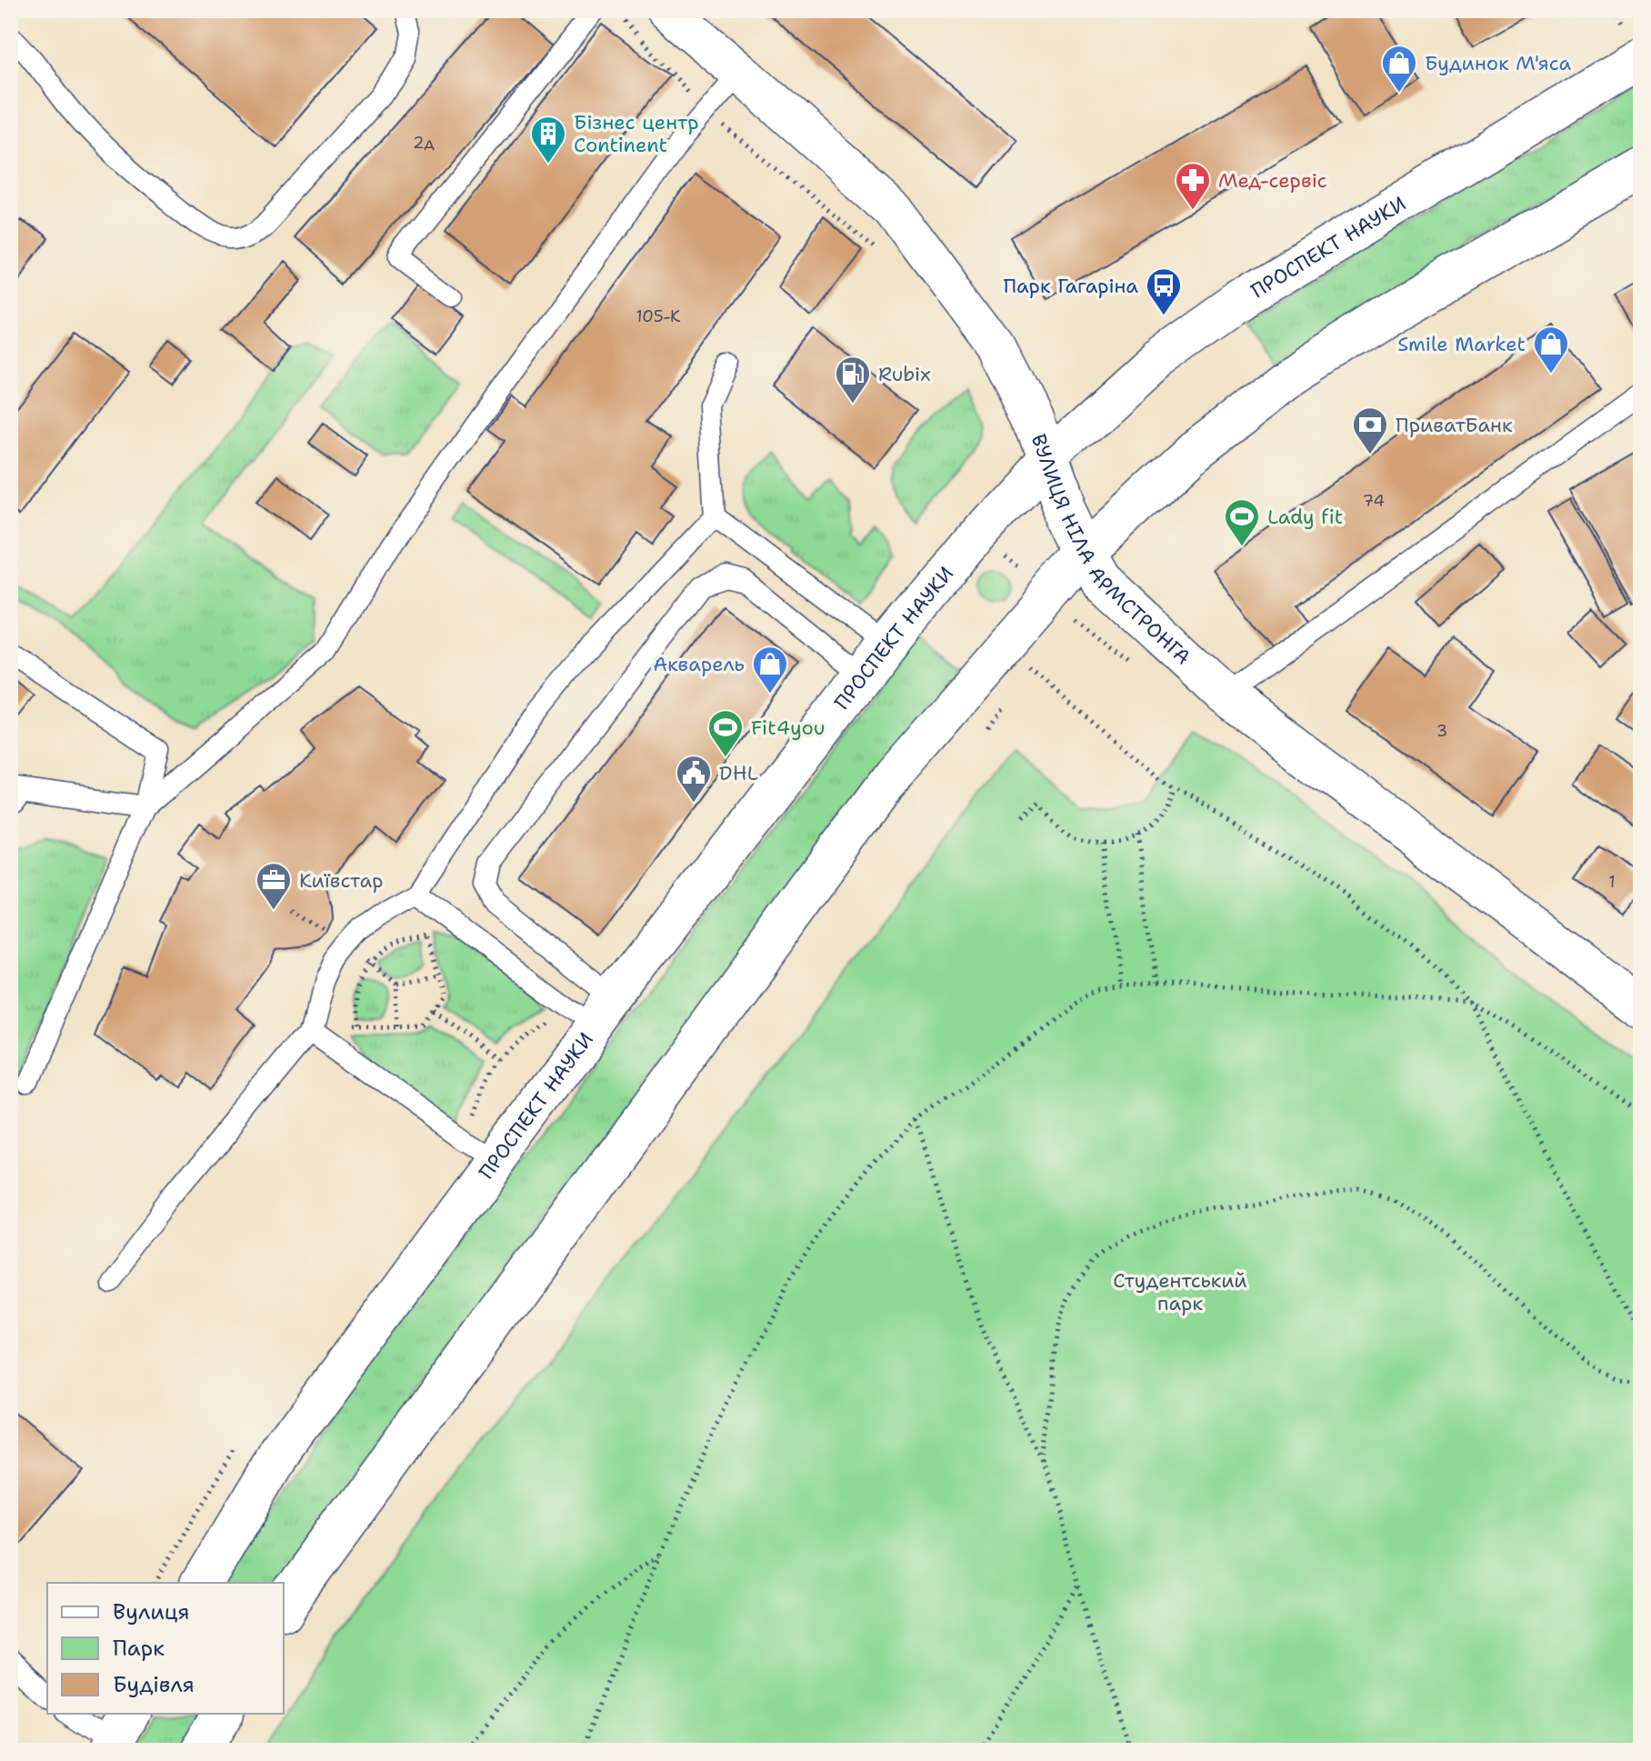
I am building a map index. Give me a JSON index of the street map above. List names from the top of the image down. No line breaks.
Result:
{"streets":{"main road":["ПРОСПЕКТ НАУКИ","ВУЛИЦЯ НІЛА АРМСТРОНГА"]},"crossings":[["ПРОСПЕКТ НАУКИ","ВУЛИЦЯ НІЛА АРМСТРОНГА"]],"parks":["Студентський парк"],"places":{"shop":["Будинок М'яса","Smile Market","Акварель"],"building":["Бізнес центр Continent"],"pharmacy":["Мед-сервіс"],"bus stop":["Парк Гагаріна"],"fuel station":["Rubix"],"bank":["ПриватБанк"],"sports":["Lady fit","Fit4you"],"public building":["DHL"],"office":["Київстар"]},"house_numbers":["2д","105-К","74","3","1"],"legend":["Вулиця","Парк","Будівля"]}
